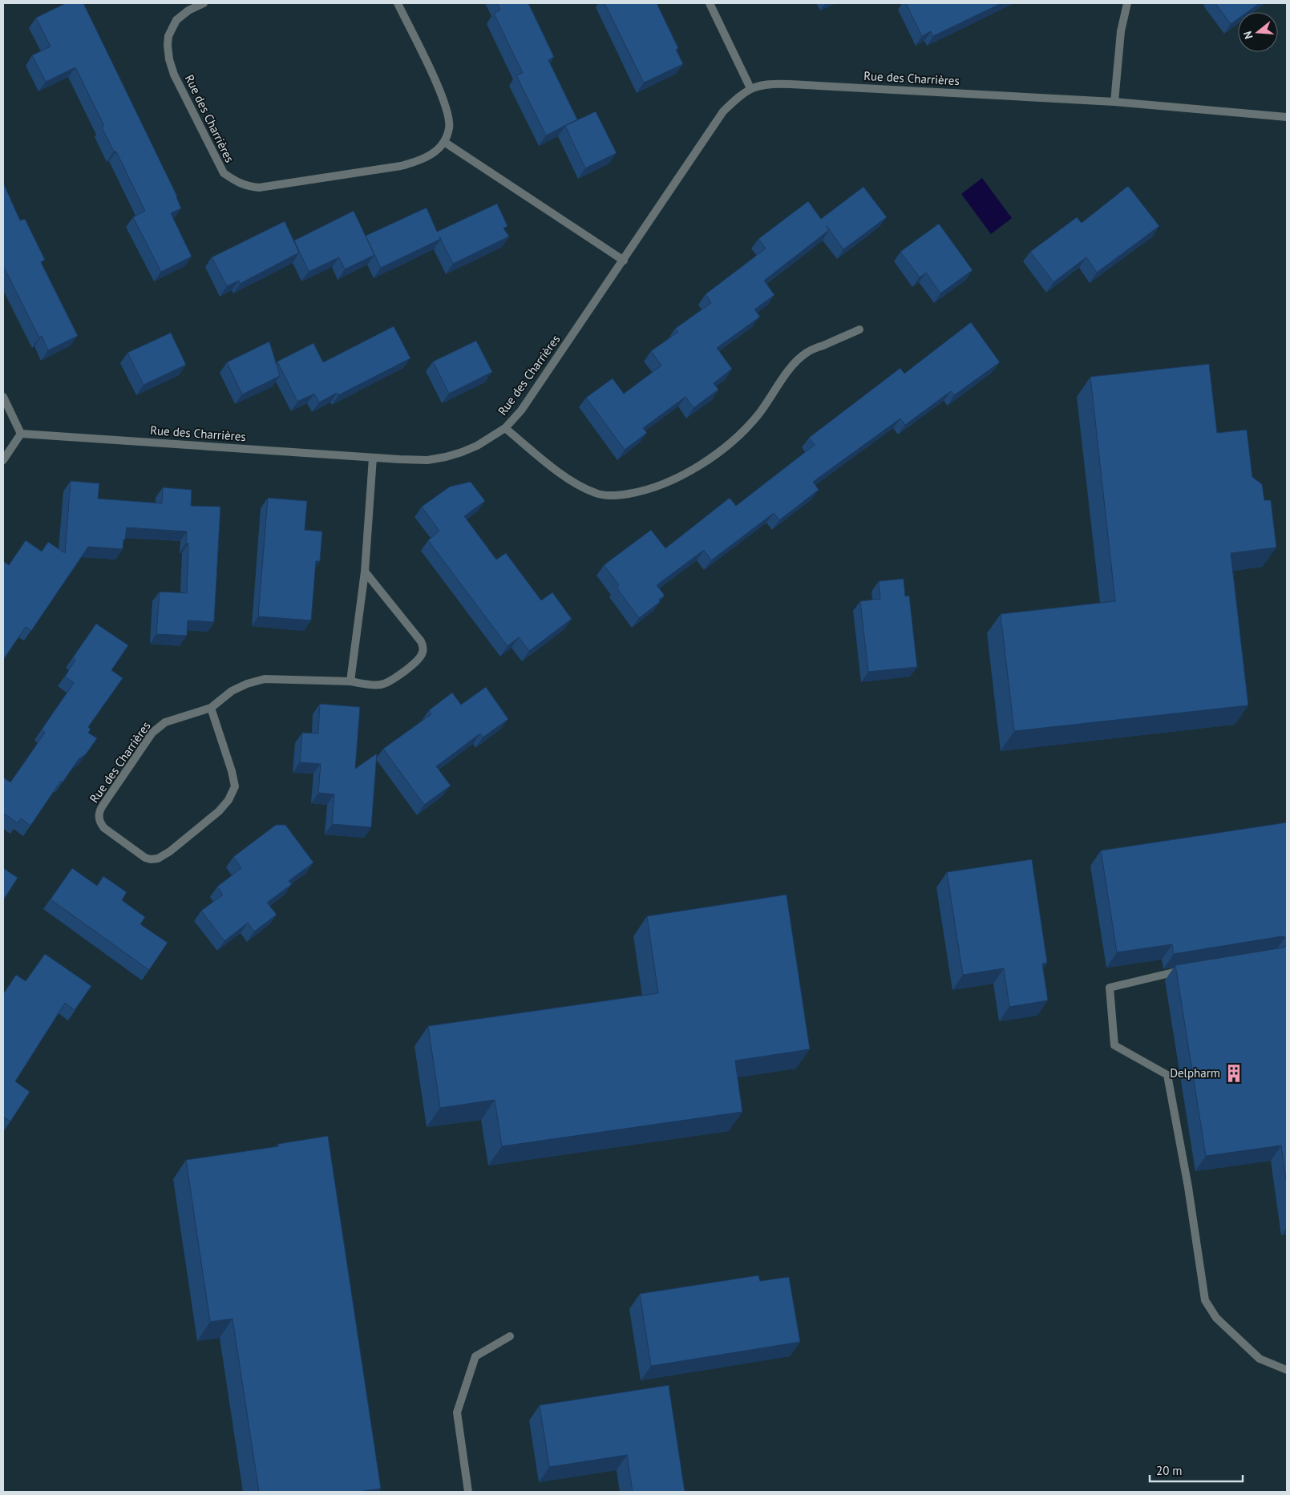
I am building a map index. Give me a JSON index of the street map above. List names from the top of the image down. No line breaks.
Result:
{"streets":{"street":["Rue des Charrières"]},"places":{"building":["Delpharm"]},"scale_bar":"20 m","north":"left"}
